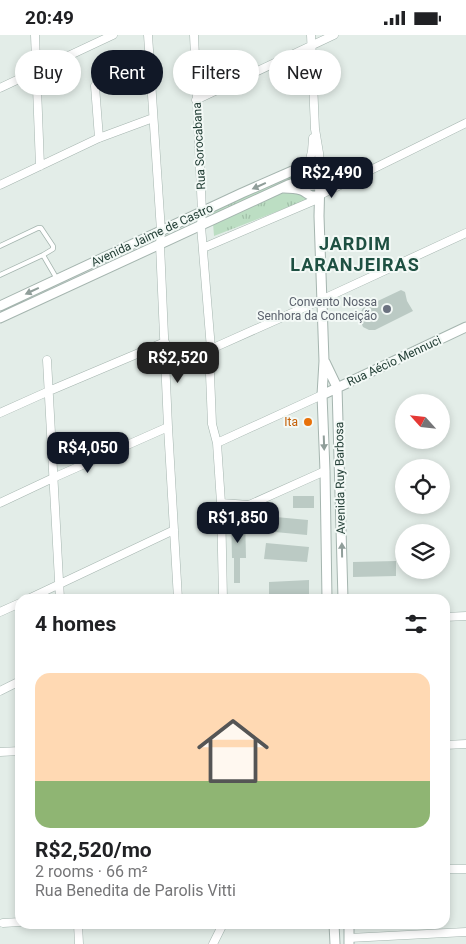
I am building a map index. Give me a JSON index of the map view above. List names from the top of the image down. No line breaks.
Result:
{"streets":{"street":["Rua Sorocabana","Avenida Jaime de Castro","Rua Aécio Mennuci","Avenida Ruy Barbosa"]},"crossings":[["Rua Sorocabana","Avenida Jaime de Castro"],["Avenida Jaime de Castro","Avenida Ruy Barbosa"],["Rua Aécio Mennuci","Avenida Ruy Barbosa"]],"districts":["JARDIM LARANJEIRAS"],"places":["Convento Nossa Senhora da Conceição","Ita"],"north":"top left","page":{"status":"20:49","chip":["Buy","Rent","Filters","New"],"price":["R$2,490","R$2,520","R$4,050","R$1,850"],"heading":"4 homes","list":[{"name":"R$2,520/mo","note":"2 rooms · 66 m² · Rua Benedita de Parolis Vitti"}]}}
